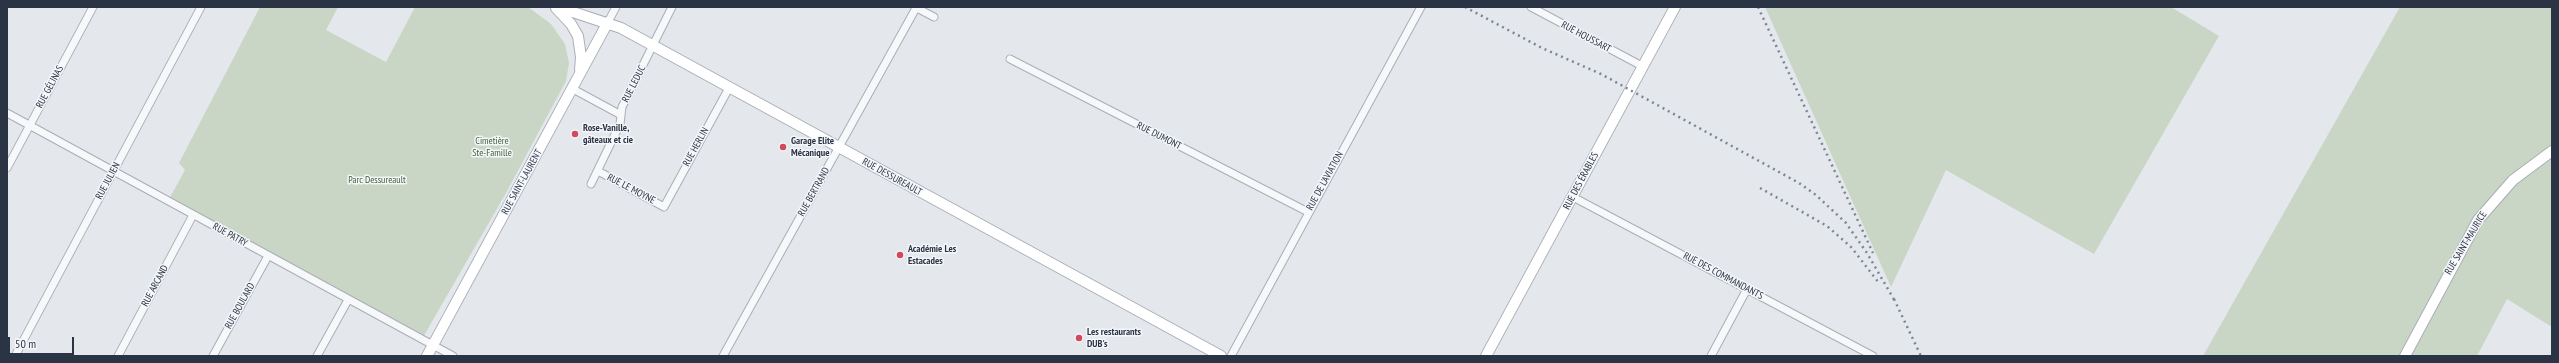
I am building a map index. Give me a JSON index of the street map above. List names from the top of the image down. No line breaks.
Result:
{"streets":{"street":["RUE HOUSSART","RUE LEDUC","RUE GÉLINAS","RUE DUMONT","RUE HERLIN","RUE DESSUREAULT","RUE JULIEN","RUE DE L'AVIATION","RUE DES ÉRABLES","RUE SAINT-LAURENT","RUE LE MOYNE","RUE BERTRAND","RUE PATRY","RUE SAINT-MAURICE","RUE DES COMMANDANTS","RUE ARCAND","RUE BOULARD"]},"crossings":[["RUE HOUSSART","RUE DES ÉRABLES"],["RUE LEDUC","RUE DESSUREAULT"],["RUE LEDUC","RUE LE MOYNE"],["RUE GÉLINAS","RUE PATRY"],["RUE DUMONT","RUE DE L'AVIATION"],["RUE HERLIN","RUE DESSUREAULT"],["RUE HERLIN","RUE LE MOYNE"],["RUE DESSUREAULT","RUE SAINT-LAURENT"],["RUE DESSUREAULT","RUE BERTRAND"],["RUE JULIEN","RUE PATRY"],["RUE DES ÉRABLES","RUE DES COMMANDANTS"],["RUE SAINT-LAURENT","RUE PATRY"],["RUE PATRY","RUE ARCAND"],["RUE PATRY","RUE BOULARD"]],"parks":["Cimetière Ste-Famille","Parc Dessureault"],"places":["Rose-Vanille, gâteaux et cie","Garage Elite Mécanique","Académie Les Estacades","Les restaurants DUB's"],"scale_bar":"50 m"}
